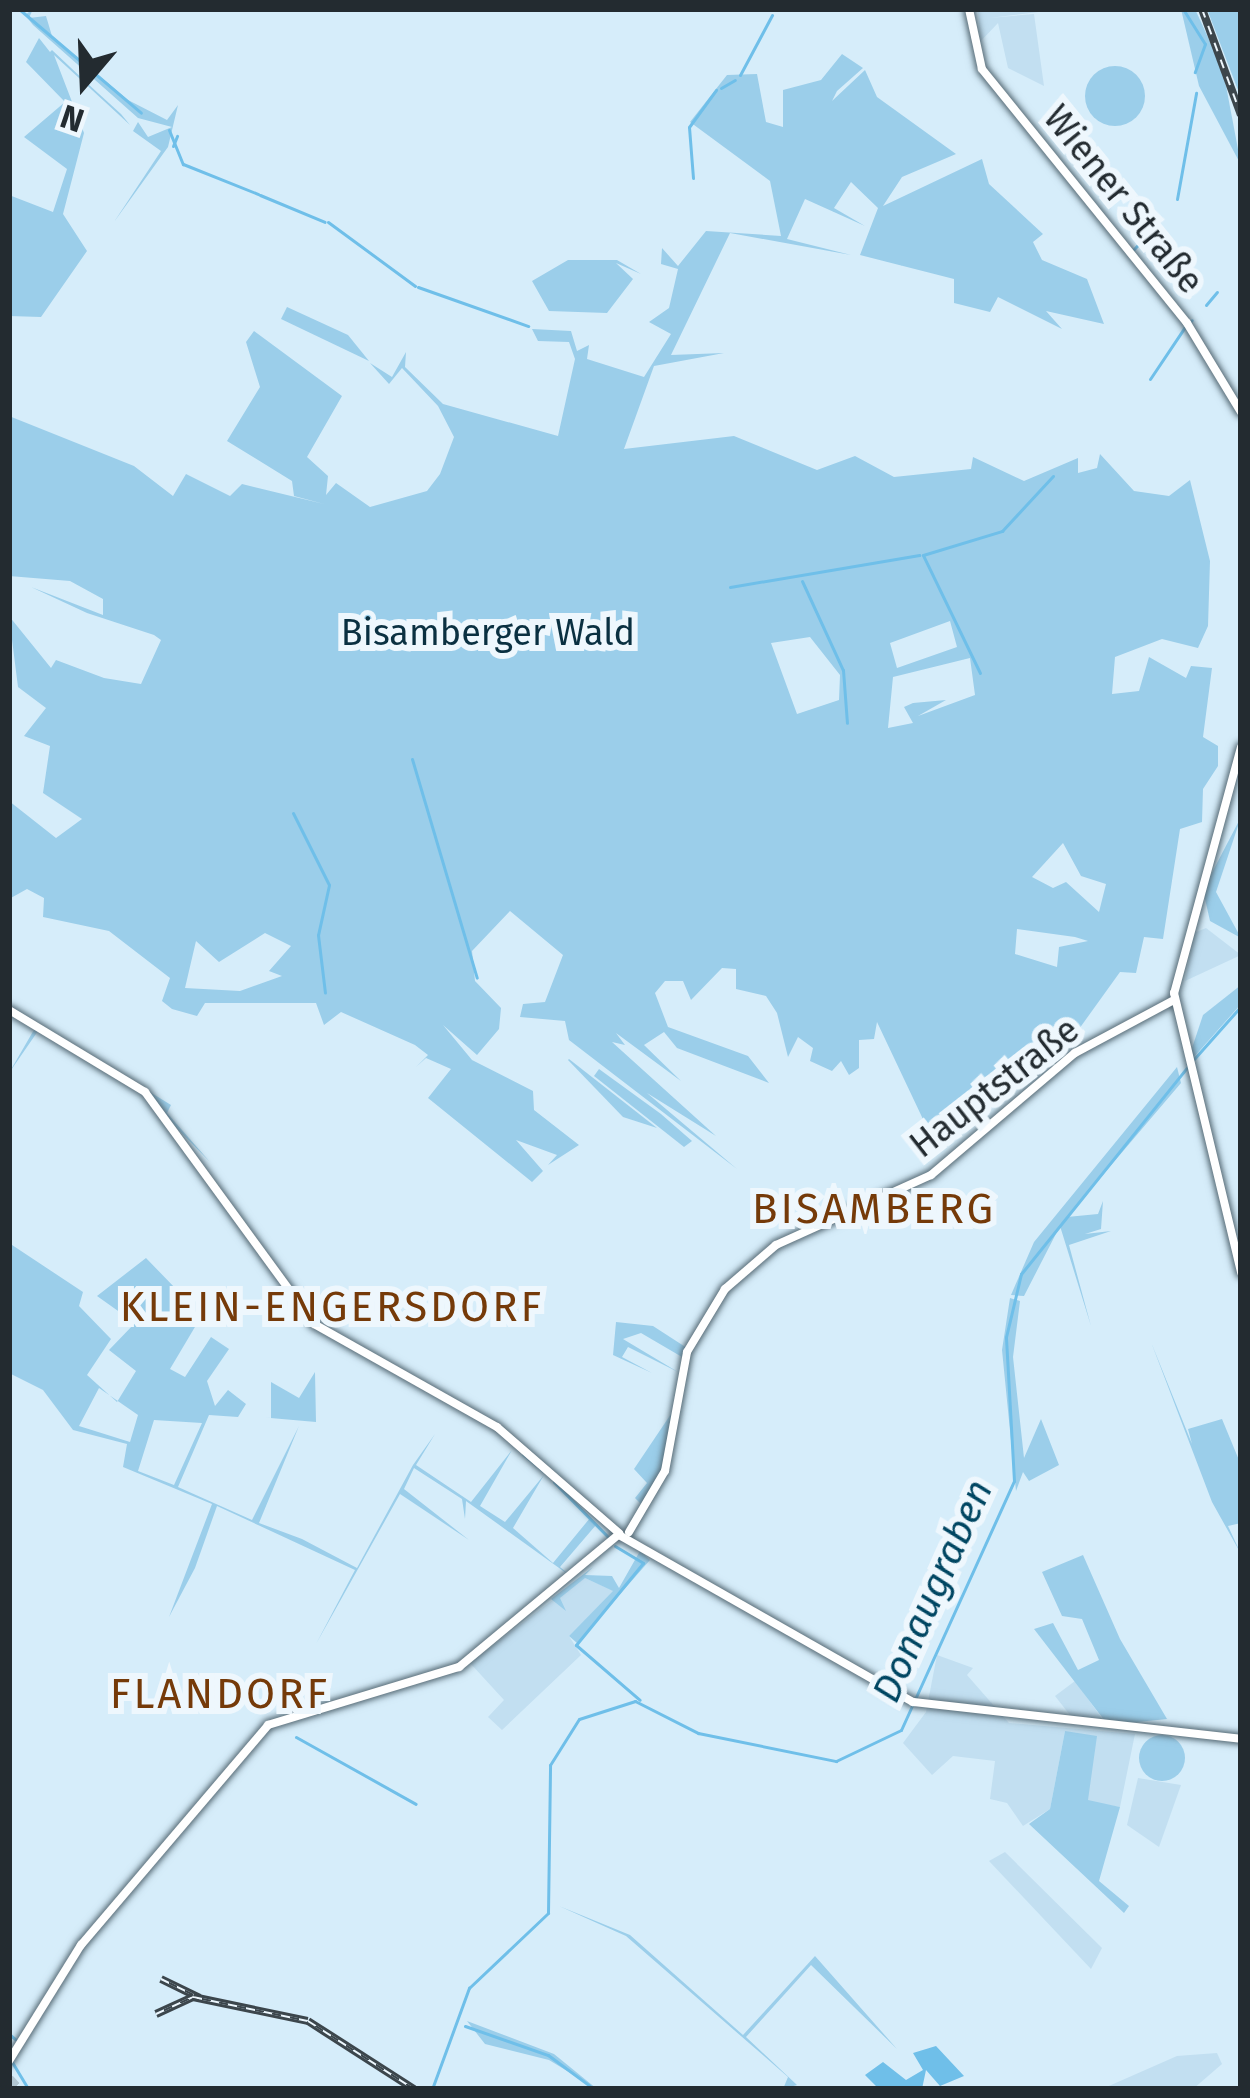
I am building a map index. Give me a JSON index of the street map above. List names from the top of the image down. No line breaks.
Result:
{"streets":{"main road":["Wiener Straße","Hauptstraße"]},"districts":["BISAMBERG","KLEIN-ENGERSDORF","FLANDORF"],"water":["Donaugraben"],"parks":["Bisamberger Wald"],"north":"bottom"}
